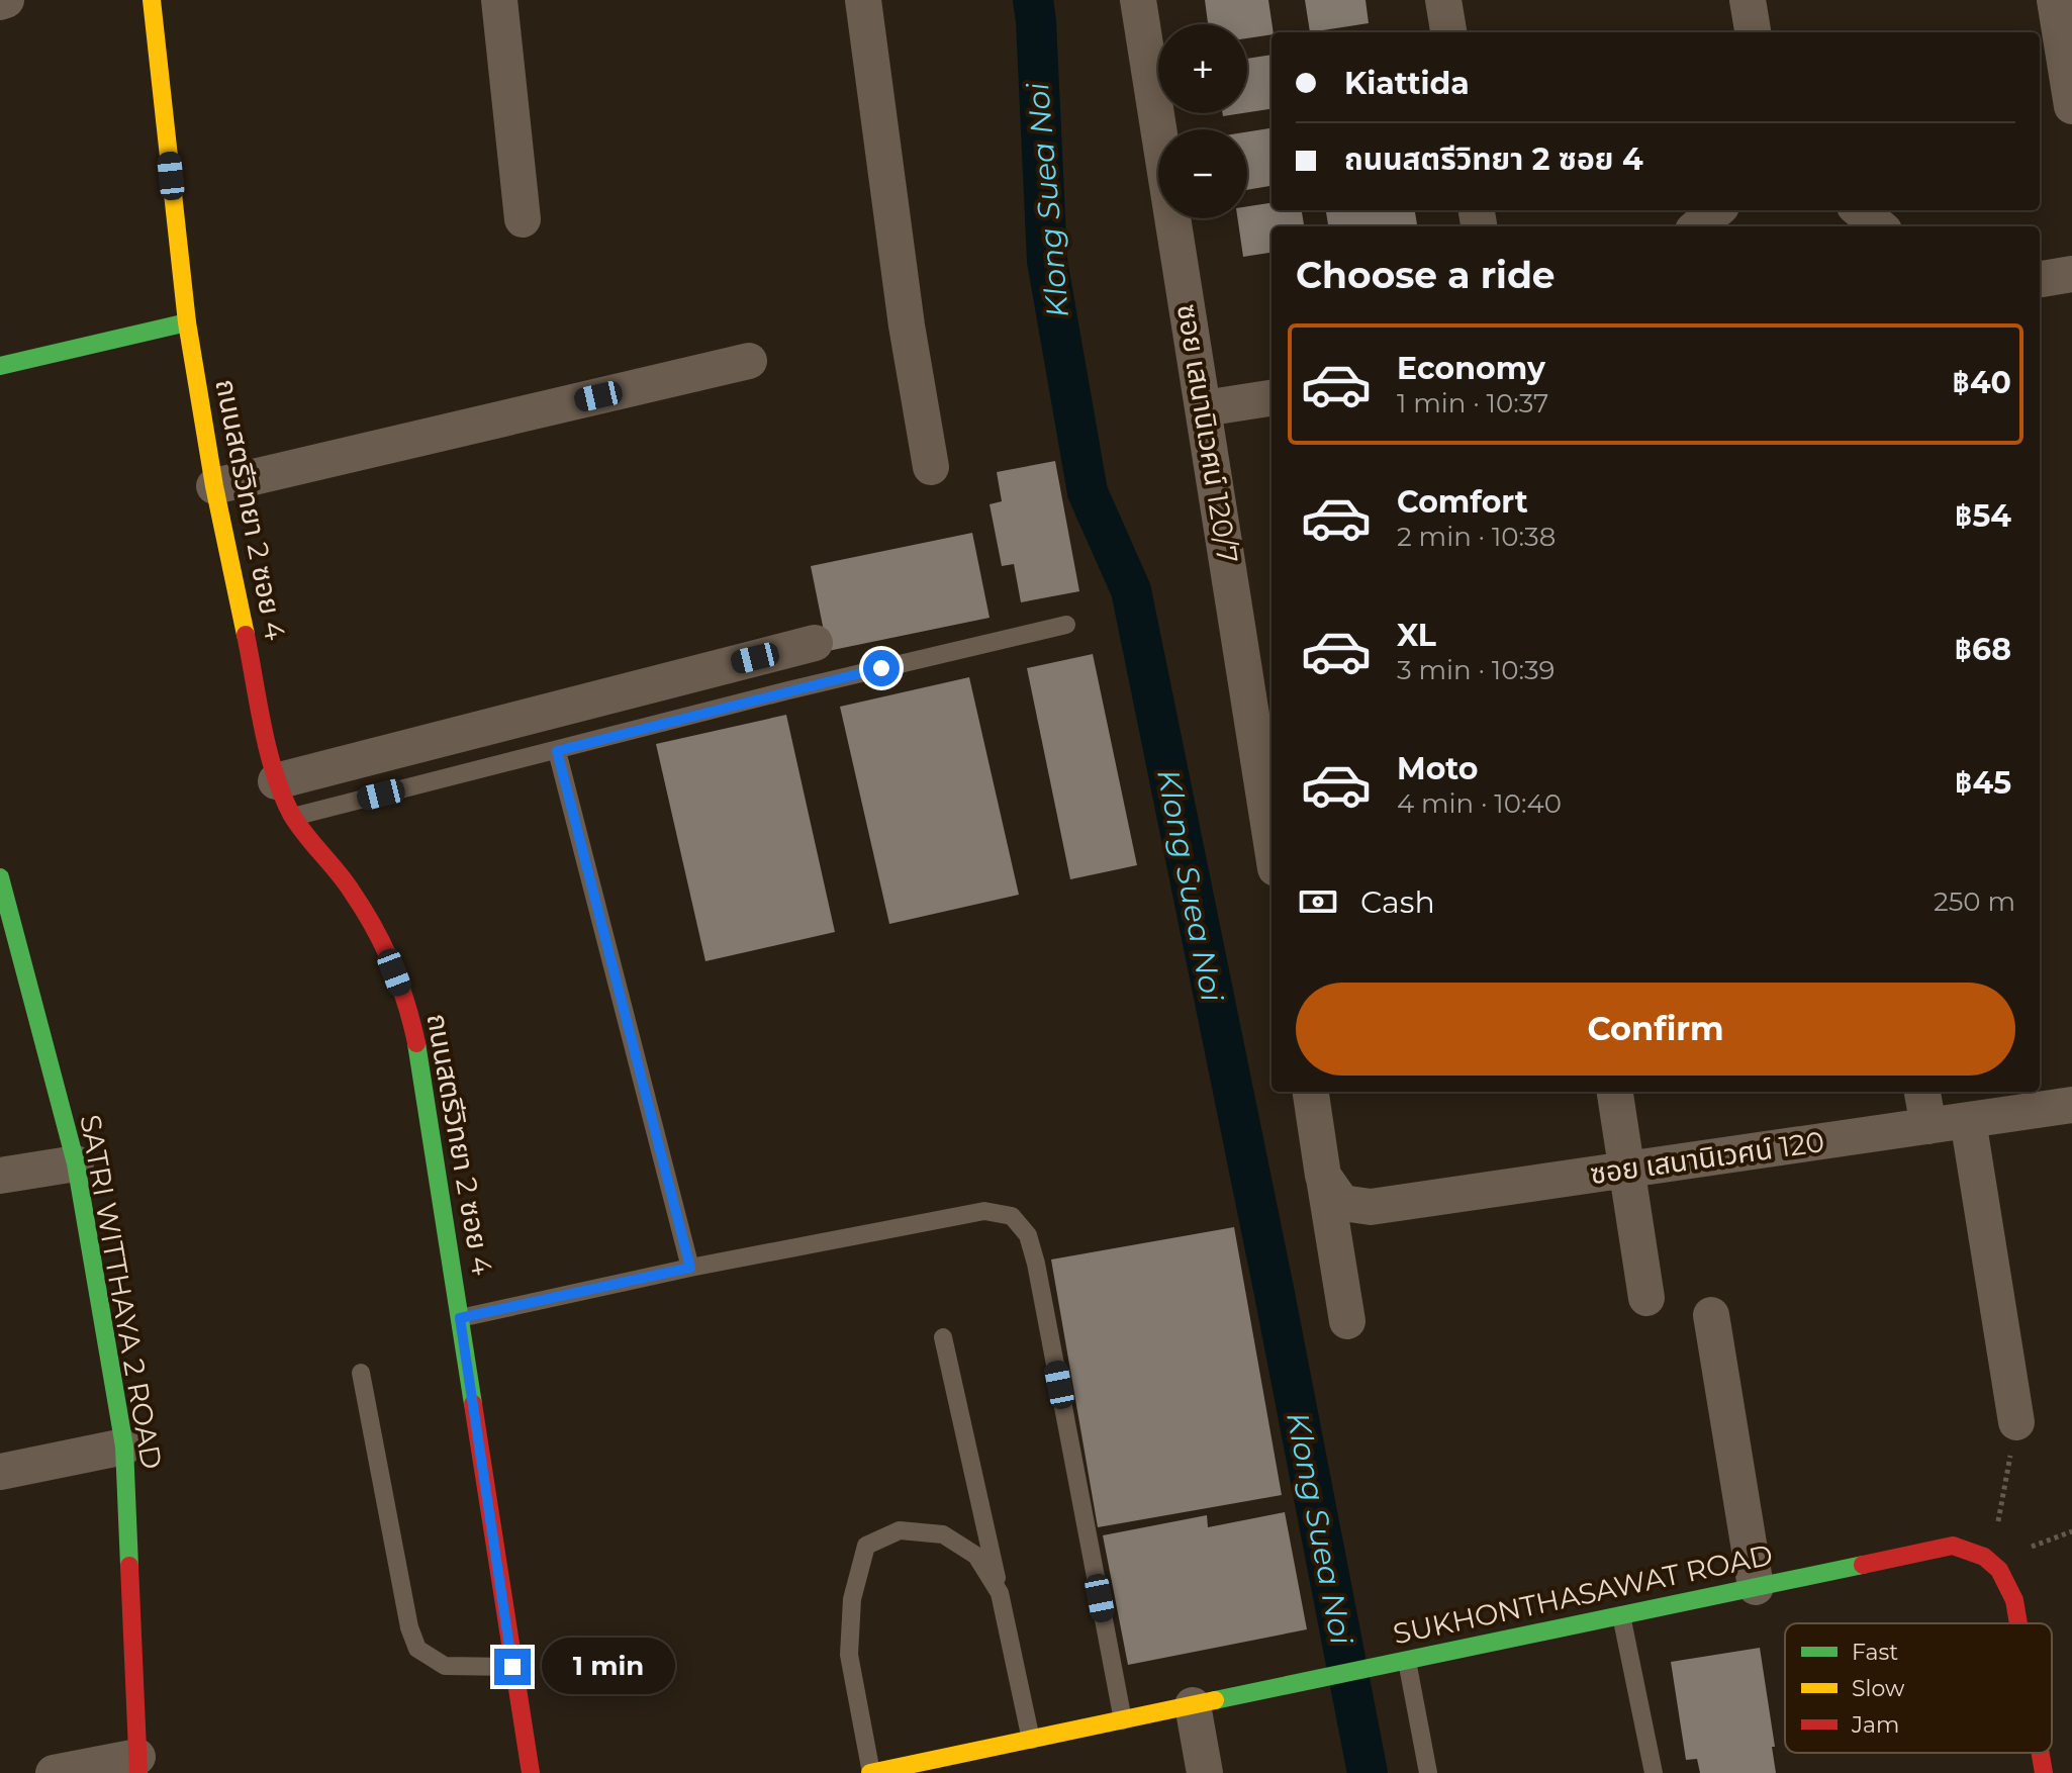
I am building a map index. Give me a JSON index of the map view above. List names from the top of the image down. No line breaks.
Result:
{"streets":{"street":["ซอย เสนานิเวศน์ 120/7","ถนนสตรีวิทยา 2 ซอย 4","ซอย เสนานิเวศน์ 120","SATRI WITTHAYA 2 ROAD","SUKHONTHASAWAT ROAD"]},"water":["Klong Suea Noi"],"legend":["Fast","Slow","Jam"],"page":{"map_buttons":["+","−"],"banner":["Kiattida","ถนนสตรีวิทยา 2 ซอย 4"],"heading":"Choose a ride","list":[{"name":"Economy","note":"1 min · 10:37","value":"฿40"},{"name":"Comfort","note":"2 min · 10:38","value":"฿54"},{"name":"XL","note":"3 min · 10:39","value":"฿68"},{"name":"Moto","note":"4 min · 10:40","value":"฿45"}],"pay":["Cash","250 m"],"buttons":"Confirm","bubble":"1 min"}}
